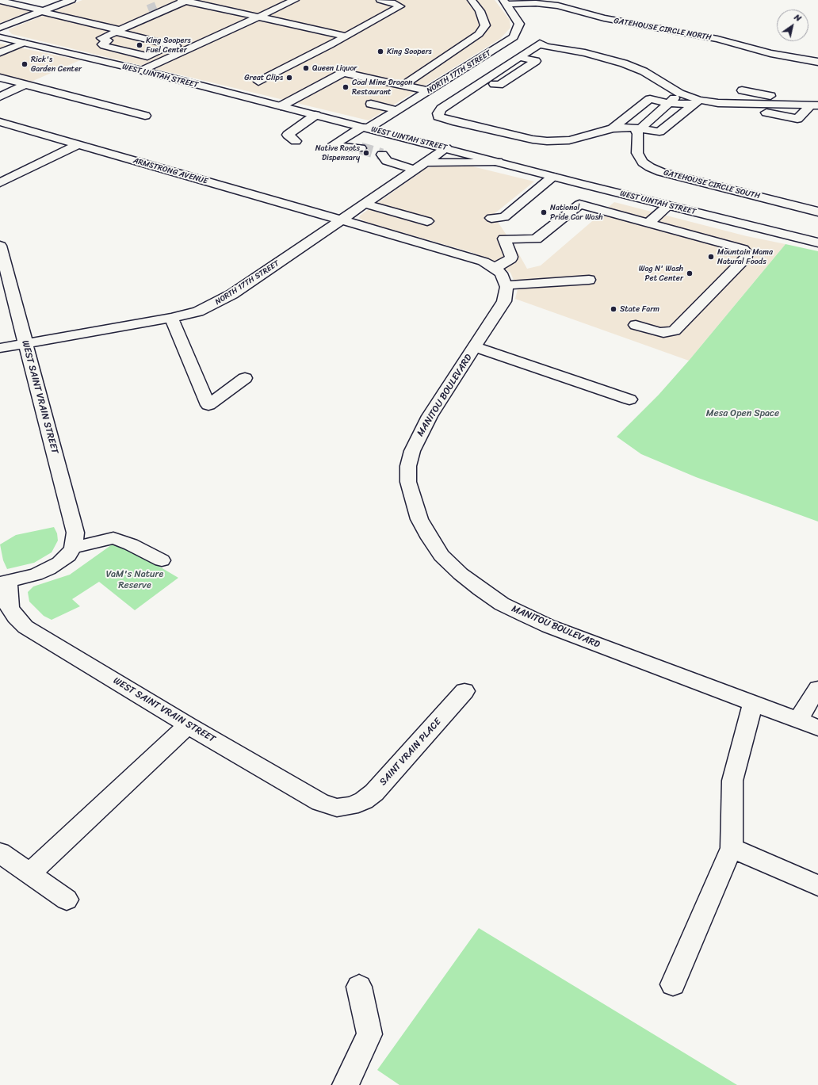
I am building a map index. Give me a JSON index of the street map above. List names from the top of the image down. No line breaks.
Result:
{"streets":{"street":["GATEHOUSE CIRCLE NORTH","NORTH 17TH STREET","WEST UINTAH STREET","ARMSTRONG AVENUE","GATEHOUSE CIRCLE SOUTH","MANITOU BOULEVARD","WEST SAINT VRAIN STREET","SAINT VRAIN PLACE"]},"crossings":[["NORTH 17TH STREET","WEST UINTAH STREET"],["NORTH 17TH STREET","ARMSTRONG AVENUE"],["NORTH 17TH STREET","WEST SAINT VRAIN STREET"],["WEST SAINT VRAIN STREET","SAINT VRAIN PLACE"]],"parks":["Mesa Open Space","VaM's Nature Reserve"],"places":["King Soopers Fuel Center","King Soopers","Rick's Garden Center","Queen Liquor","Great Clips","Coal Mine Dragon Restaurant","Native Roots Dispensary","National Pride Car Wash","Mountain Mama Natural Foods","Wag N' Wash Pet Center","State Farm"],"north":"top right"}
